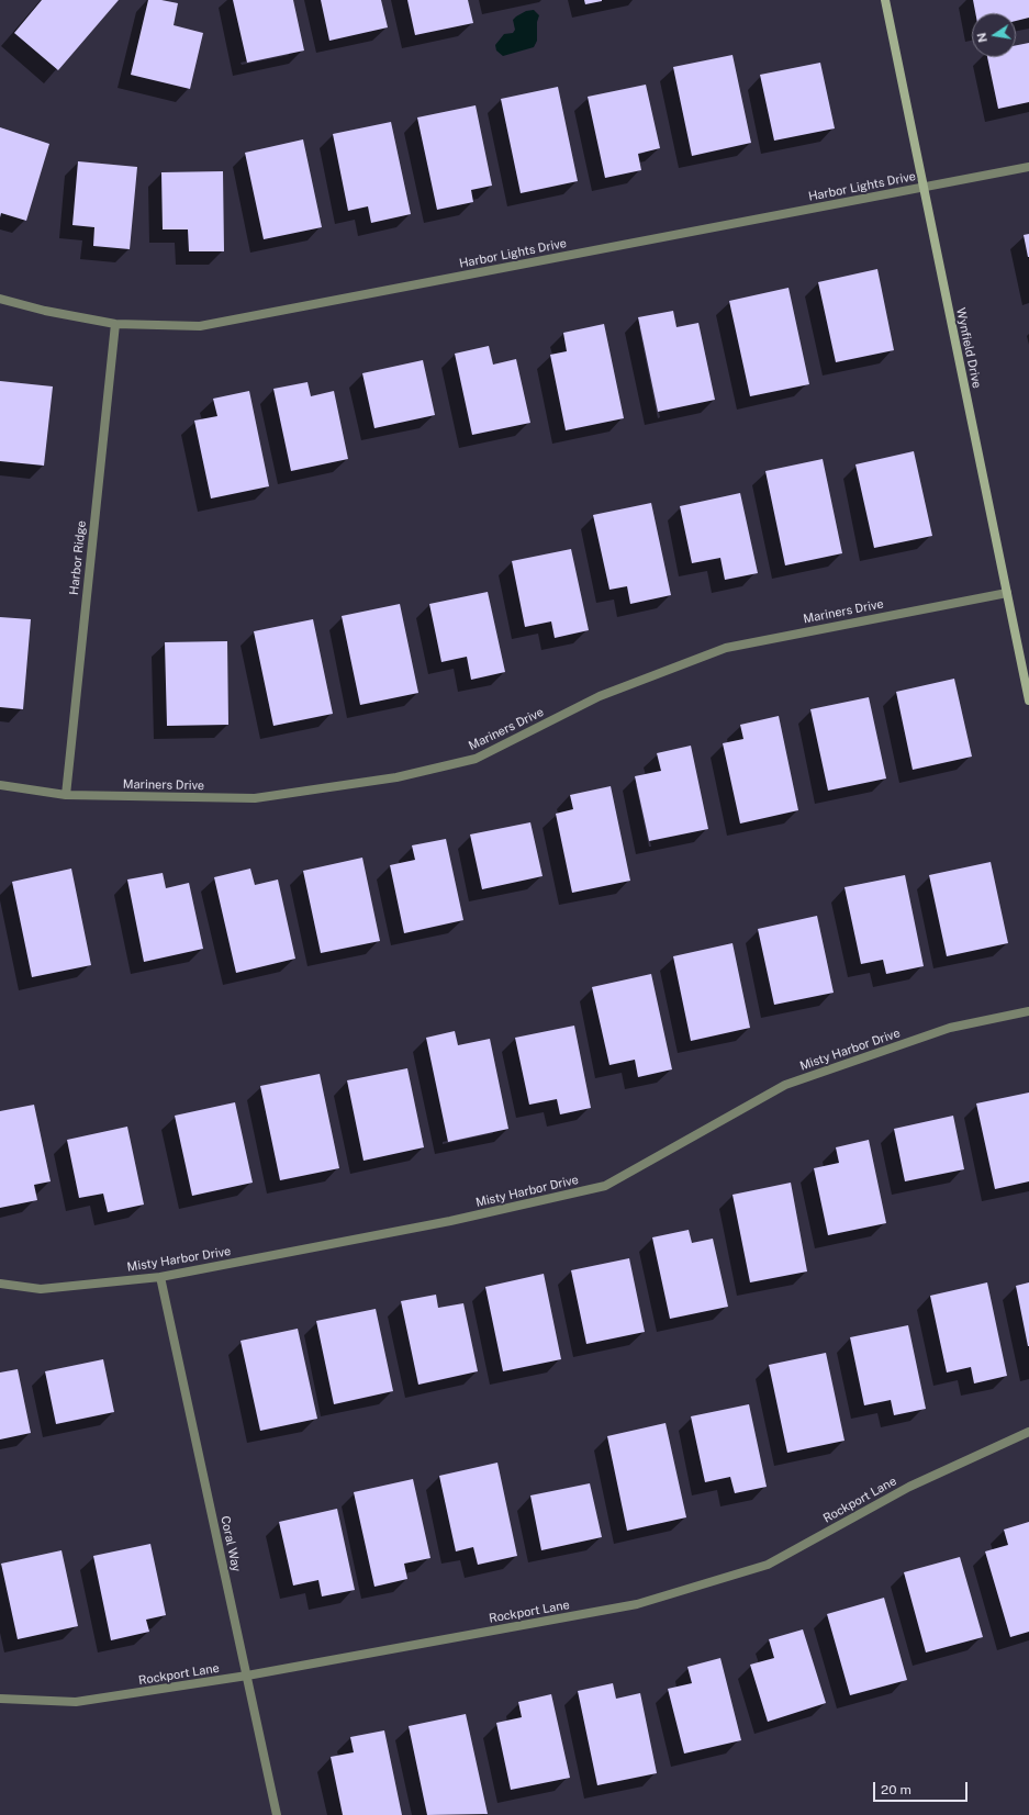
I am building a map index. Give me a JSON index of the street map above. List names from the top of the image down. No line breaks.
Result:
{"streets":{"street":["Harbor Lights Drive","Wynfield Drive","Harbor Ridge","Mariners Drive","Misty Harbor Drive","Rockport Lane","Coral Way"]},"crossings":[["Harbor Lights Drive","Wynfield Drive"],["Harbor Lights Drive","Harbor Ridge"],["Wynfield Drive","Mariners Drive"],["Harbor Ridge","Mariners Drive"],["Misty Harbor Drive","Coral Way"],["Rockport Lane","Coral Way"]],"scale_bar":"20 m","north":"left"}
